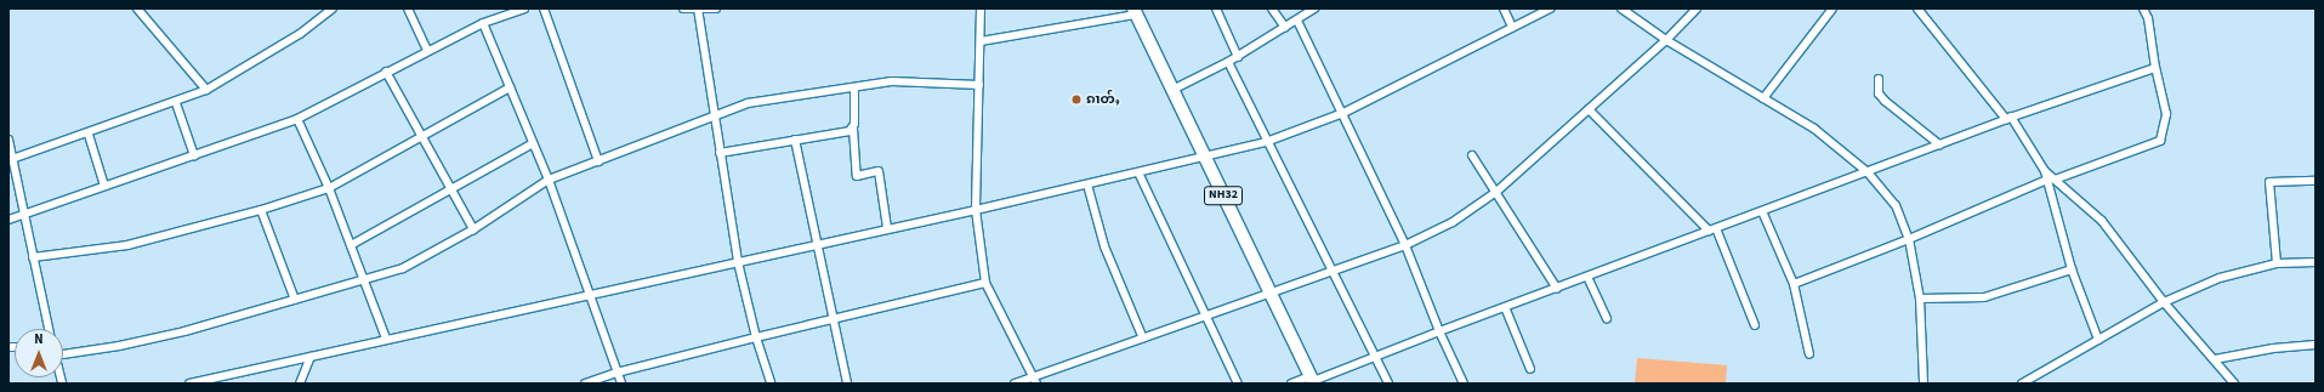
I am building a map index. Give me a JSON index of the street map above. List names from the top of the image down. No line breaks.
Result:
{"streets":{"highway":["NH32"]},"places":["ၵၢတ်ႇ"],"north":"top"}
